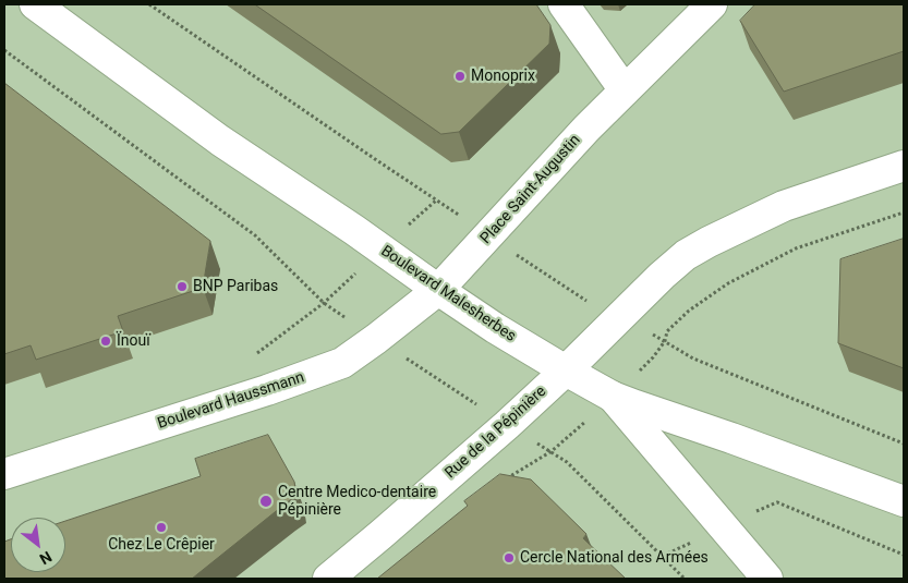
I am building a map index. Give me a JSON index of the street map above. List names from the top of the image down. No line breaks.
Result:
{"streets":{"main road":["Place Saint-Augustin","Boulevard Malesherbes","Boulevard Haussmann","Rue de la Pépinière"]},"crossings":[["Place Saint-Augustin","Boulevard Malesherbes"],["Place Saint-Augustin","Boulevard Haussmann"],["Boulevard Malesherbes","Boulevard Haussmann"],["Boulevard Malesherbes","Rue de la Pépinière"]],"places":["Monoprix","BNP Paribas","Ïnouï","Centre Medico-dentaire Pépinière","Chez Le Crêpier","Cercle National des Armées"],"north":"bottom right"}
